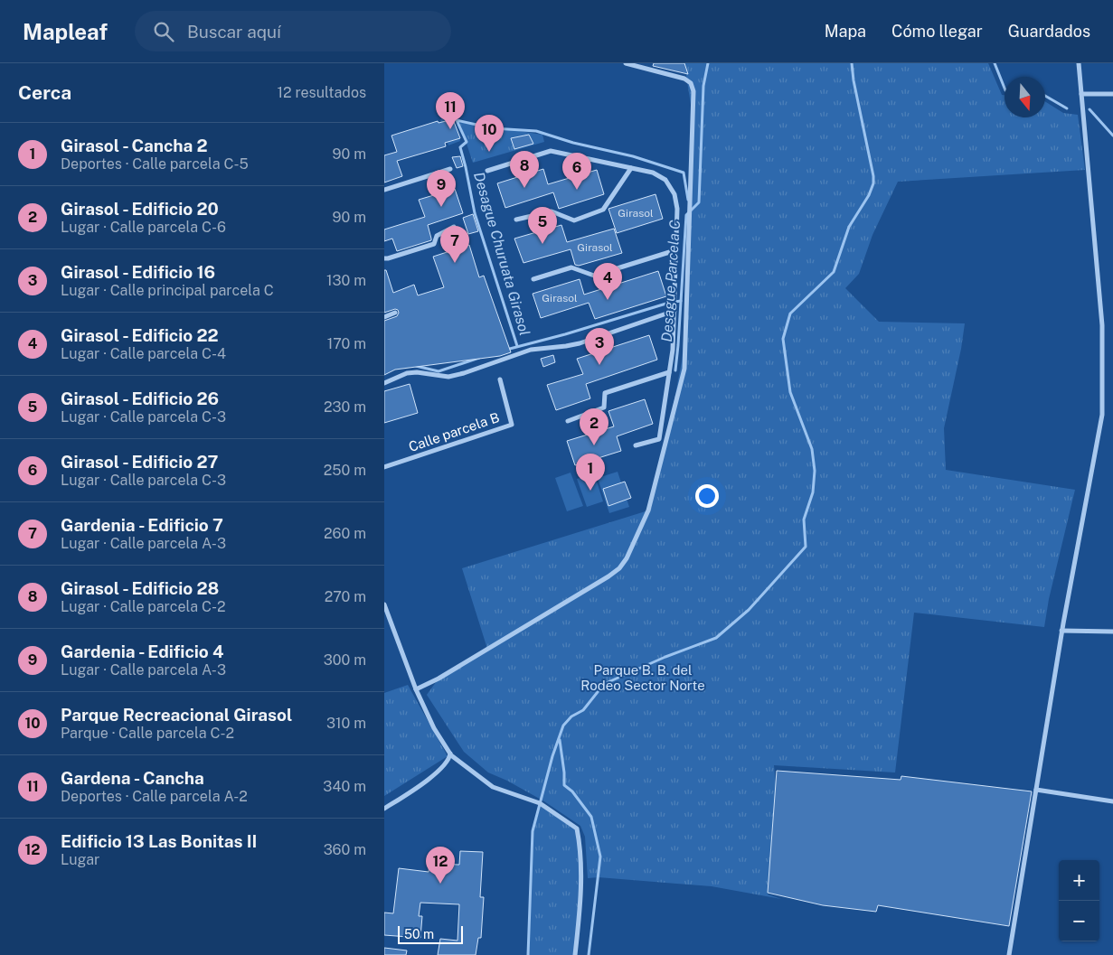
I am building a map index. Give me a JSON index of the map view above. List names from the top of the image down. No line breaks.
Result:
{"streets":{"street":["Calle parcela B"]},"water":["Desague Churuata Girasol","Desague Parcela C"],"parks":["Parque B. B. del Rodeo Sector Norte"],"house_numbers":["Girasol","Girasol","Girasol"],"scale_bar":"50 m","north":"bottom","page":{"header":"Mapleaf","search":"Buscar aquí","nav":["Mapa","Cómo llegar","Guardados"],"heading":["Cerca","12 resultados"],"pins":["11","10","8","6","9","5","7","4","3","2","1","12"],"list":[{"mark":"1","name":"Girasol - Cancha 2","note":"Deportes · Calle parcela C-5","value":"90 m"},{"mark":"2","name":"Girasol - Edificio 20","note":"Lugar · Calle parcela C-6","value":"90 m"},{"mark":"3","name":"Girasol - Edificio 16","note":"Lugar · Calle principal parcela C","value":"130 m"},{"mark":"4","name":"Girasol - Edificio 22","note":"Lugar · Calle parcela C-4","value":"170 m"},{"mark":"5","name":"Girasol - Edificio 26","note":"Lugar · Calle parcela C-3","value":"230 m"},{"mark":"6","name":"Girasol - Edificio 27","note":"Lugar · Calle parcela C-3","value":"250 m"},{"mark":"7","name":"Gardenia - Edificio 7","note":"Lugar · Calle parcela A-3","value":"260 m"},{"mark":"8","name":"Girasol - Edificio 28","note":"Lugar · Calle parcela C-2","value":"270 m"},{"mark":"9","name":"Gardenia - Edificio 4","note":"Lugar · Calle parcela A-3","value":"300 m"},{"mark":"10","name":"Parque Recreacional Girasol","note":"Parque · Calle parcela C-2","value":"310 m"},{"mark":"11","name":"Gardena - Cancha","note":"Deportes · Calle parcela A-2","value":"340 m"},{"mark":"12","name":"Edificio 13 Las Bonitas II","note":"Lugar","value":"360 m"}],"map_buttons":["+","−"],"scale":"50 m"}}
